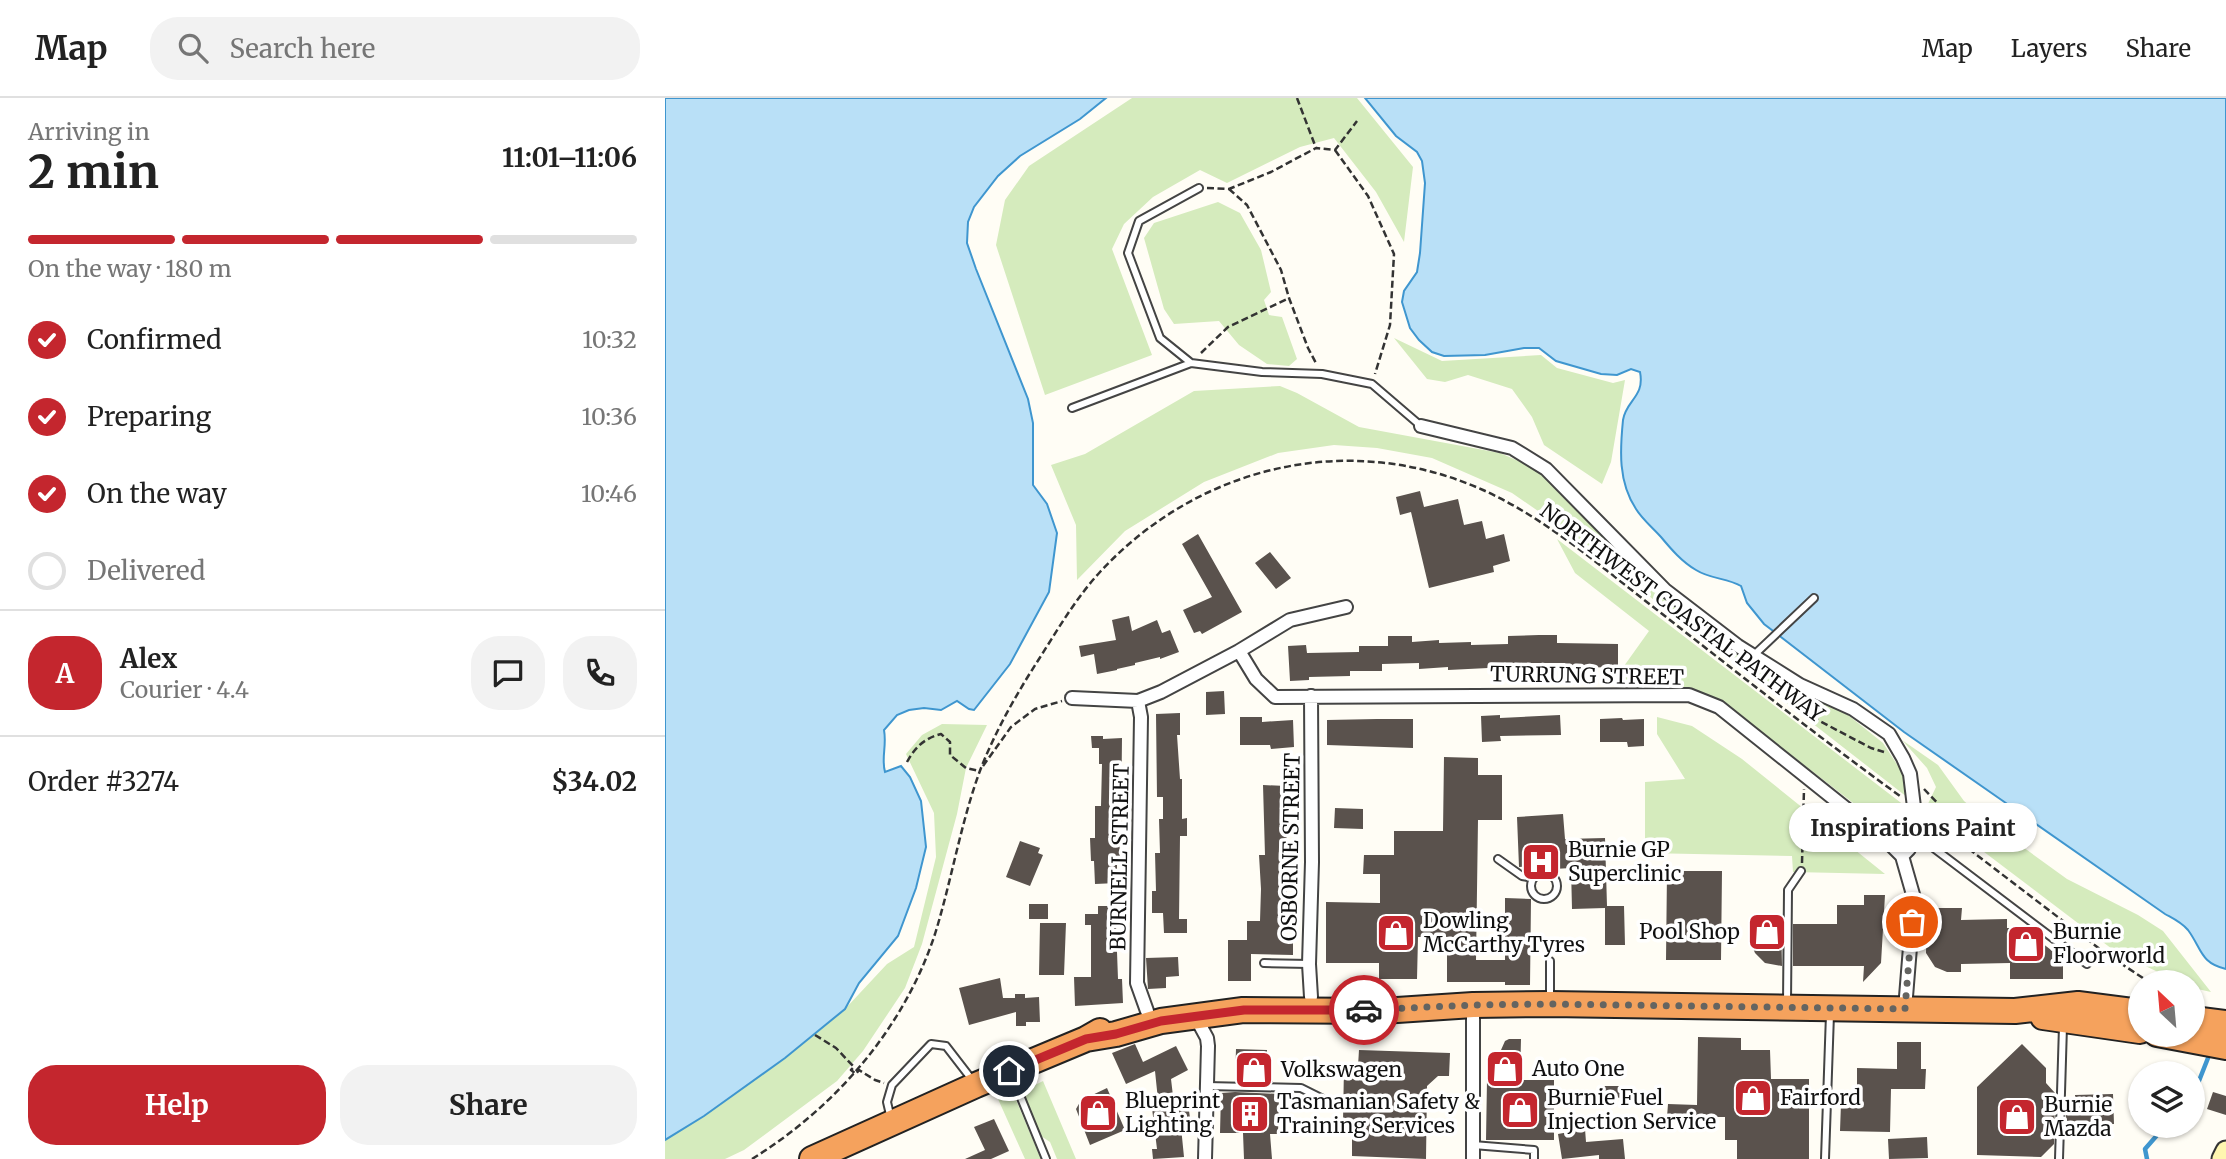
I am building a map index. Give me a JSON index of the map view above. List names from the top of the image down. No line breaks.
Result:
{"streets":{"street":["TURRUNG STREET","OSBORNE STREET","BURNELL STREET"],"path":["NORTHWEST COASTAL PATHWAY"]},"crossings":[["TURRUNG STREET","OSBORNE STREET"]],"places":{"hospital":["Burnie GP Superclinic"],"other":["Inspirations Paint"],"shop":["Pool Shop","Dowling McCarthy Tyres","Burnie Floorworld","Auto One","Volkswagen","Fairford","Burnie Fuel Injection Service","Blueprint Lighting","Burnie Mazda"],"building":["Tasmanian Safety & Training Services"]},"north":"top left","page":{"header":"Map","search":"Search here","nav":["Map","Layers","Share"],"heading":["2 min","Arriving in","11:01–11:06"],"panel":["Alex","Courier · 4.4","Order #3274","$34.02"],"bar":"On the way · 180 m","list":[["Confirmed","10:32"],["Preparing","10:36"],["On the way","10:46"],"Delivered"],"round":"A","bubble":"Inspirations Paint","buttons":["Help","Share"]}}
